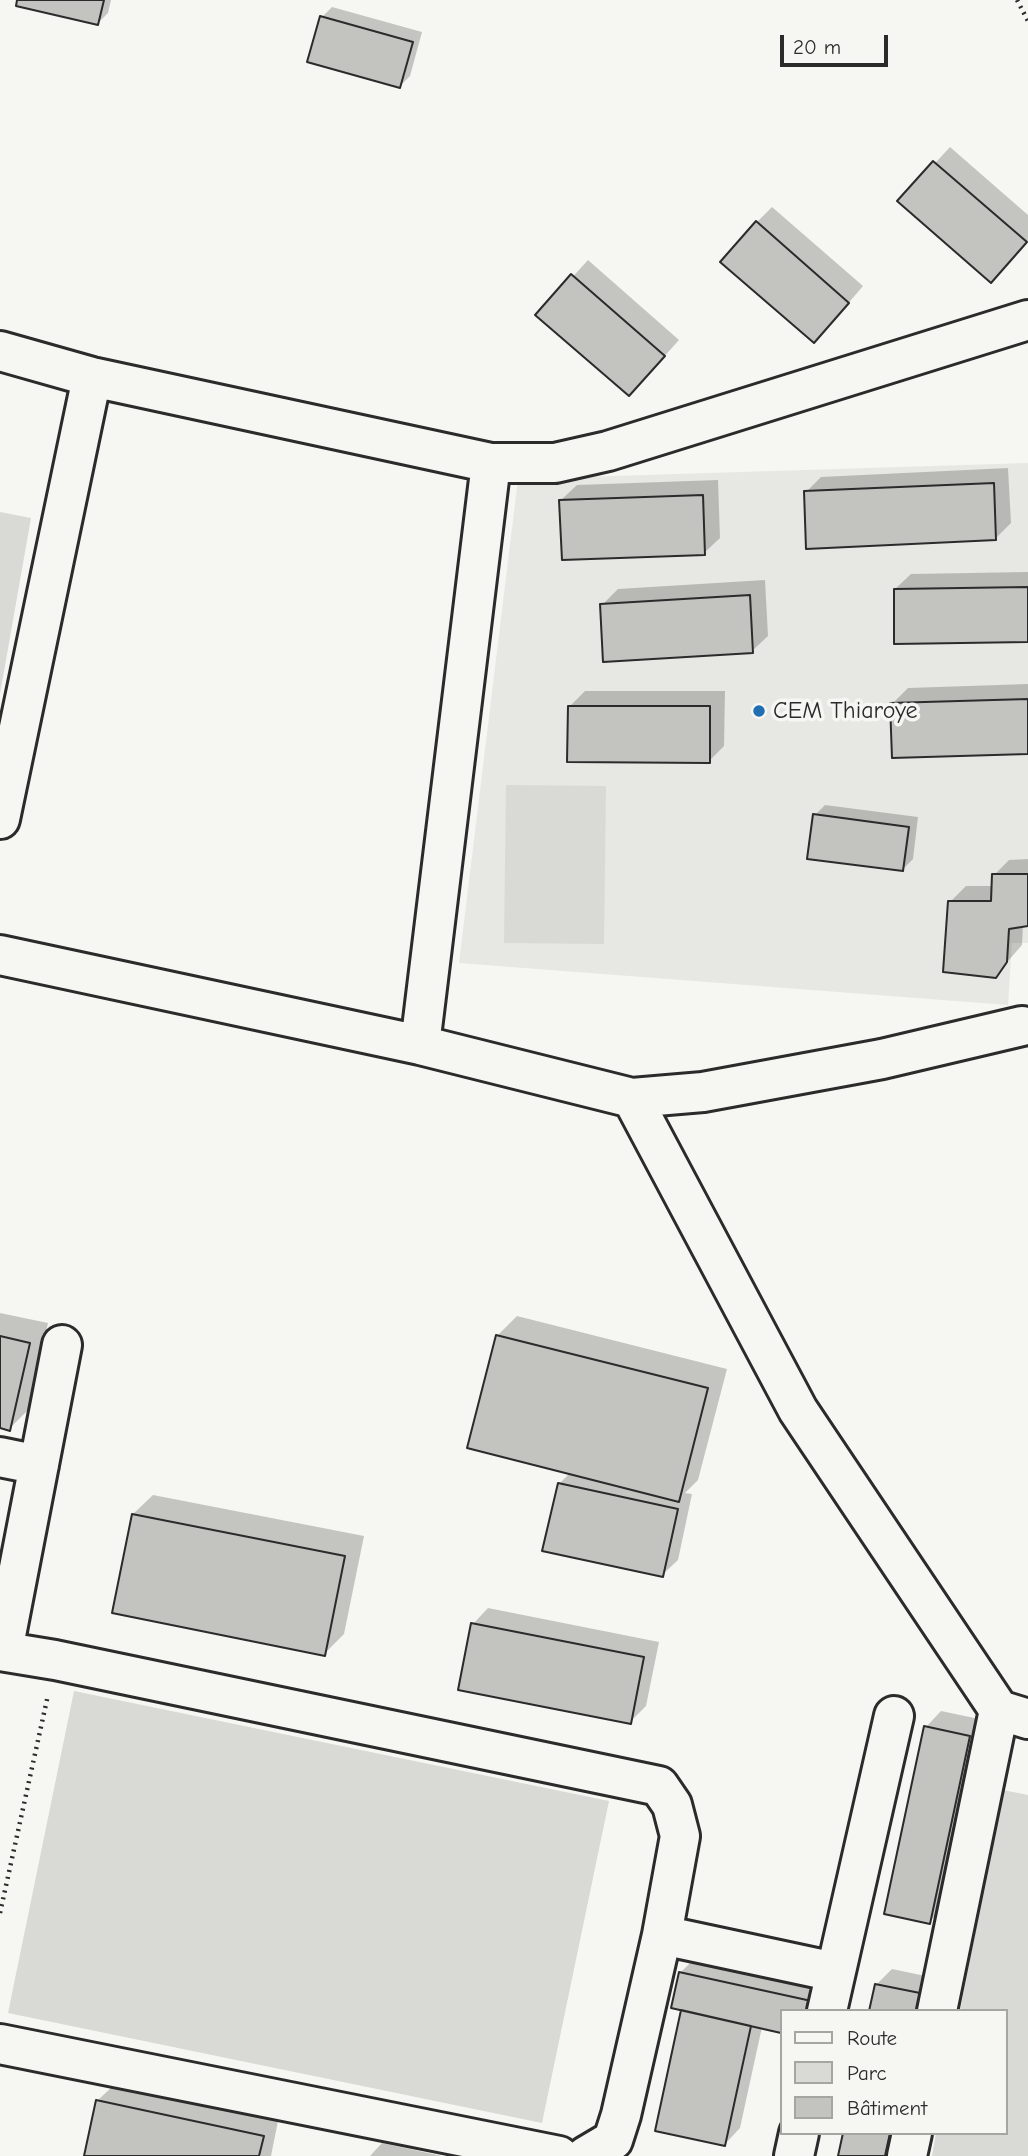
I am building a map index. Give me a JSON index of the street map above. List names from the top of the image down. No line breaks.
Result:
{"places":["CEM Thiaroye"],"legend":["Route","Parc","Bâtiment"],"scale_bar":"20 m"}
